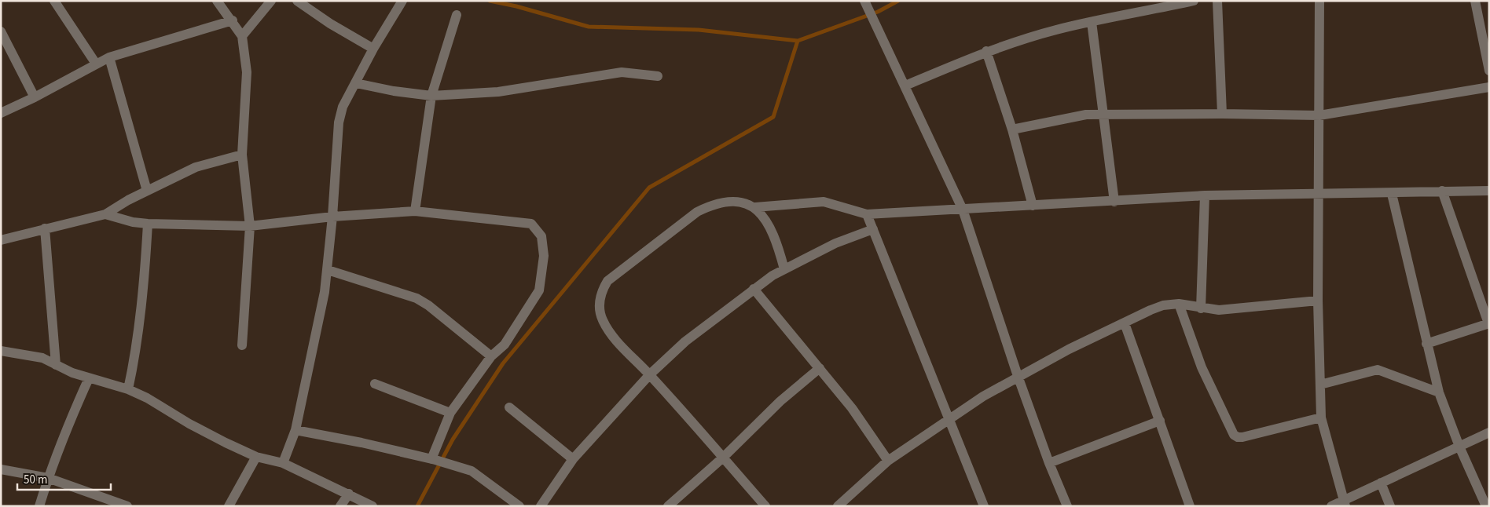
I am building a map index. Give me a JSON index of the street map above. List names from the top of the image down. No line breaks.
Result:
{"scale_bar":"50 m"}
